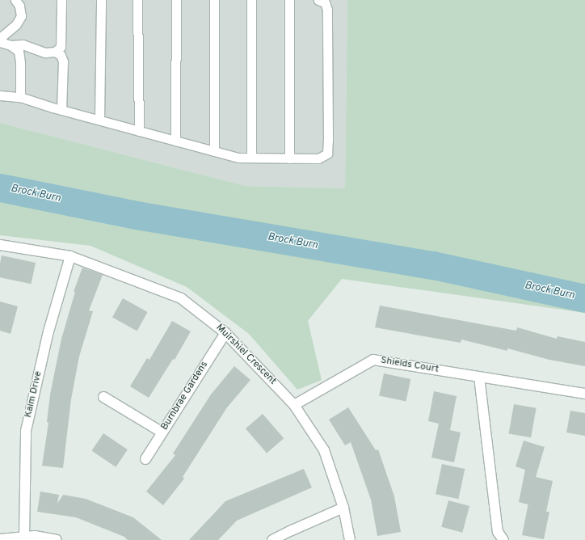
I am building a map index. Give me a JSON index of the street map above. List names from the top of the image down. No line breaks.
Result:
{"streets":{"street":["Muirshiel Crescent","Shields Court","Kaim Drive","Burnbrae Gardens"]},"crossings":[["Muirshiel Crescent","Shields Court"],["Muirshiel Crescent","Kaim Drive"],["Muirshiel Crescent","Burnbrae Gardens"]],"water":["Brock Burn"]}
